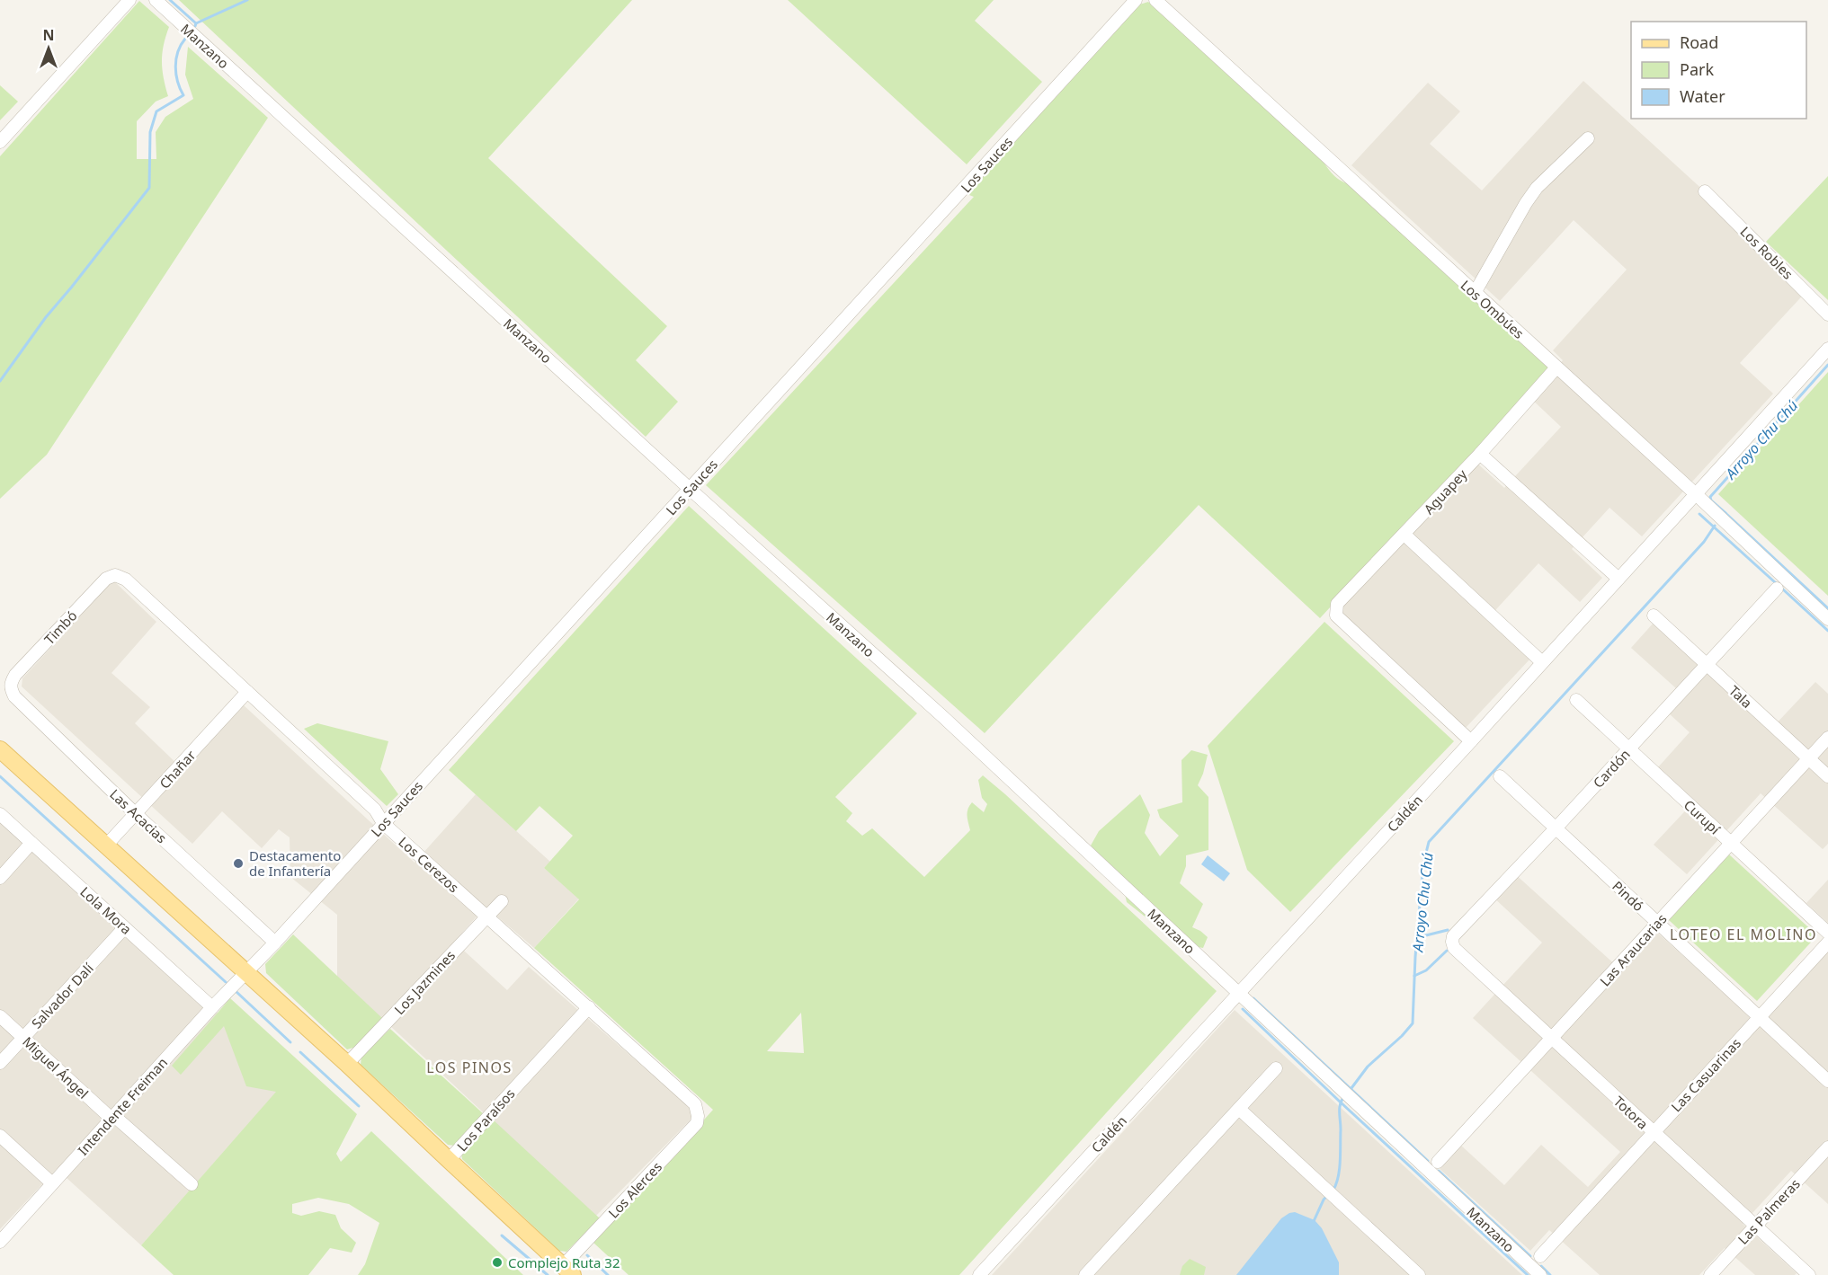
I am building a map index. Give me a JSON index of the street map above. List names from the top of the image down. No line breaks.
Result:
{"streets":{"street":["Manzano","Los Sauces","Los Robles","Los Ombúes","Aguapey","Timbó","Tala","Cardón","Chañar","Caldén","Las Acacias","Curupí","Los Cerezos","Pindó","Lola Mora","Las Araucarias","Los Jazmines","Salvador Dalí","Miguel Ángel","Las Casuarinas","Intendente Freiman","Totora","Los Paraísos","Los Alerces","Las Palmeras"]},"crossings":[["Manzano","Los Sauces"],["Manzano","Caldén"],["Los Sauces","Las Acacias"],["Los Sauces","Los Cerezos"],["Los Sauces","Intendente Freiman"],["Los Ombúes","Aguapey"],["Los Ombúes","Caldén"],["Aguapey","Caldén"],["Timbó","Las Acacias"],["Timbó","Los Cerezos"],["Tala","Cardón"],["Tala","Las Araucarias"],["Cardón","Curupí"],["Cardón","Pindó"],["Cardón","Totora"],["Chañar","Las Acacias"],["Chañar","Los Cerezos"],["Curupí","Las Araucarias"],["Los Cerezos","Los Jazmines"],["Los Cerezos","Los Paraísos"],["Los Cerezos","Los Alerces"],["Pindó","Las Araucarias"],["Pindó","Las Casuarinas"],["Lola Mora","Salvador Dalí"],["Lola Mora","Intendente Freiman"],["Las Araucarias","Totora"],["Salvador Dalí","Miguel Ángel"],["Miguel Ángel","Intendente Freiman"],["Las Casuarinas","Totora"],["Totora","Las Palmeras"]],"districts":["LOTEO EL MOLINO","LOS PINOS"],"water":["Arroyo Chu Chú"],"places":["Destacamento de Infantería","Complejo Ruta 32"],"legend":["Road","Park","Water"],"north":"top"}
